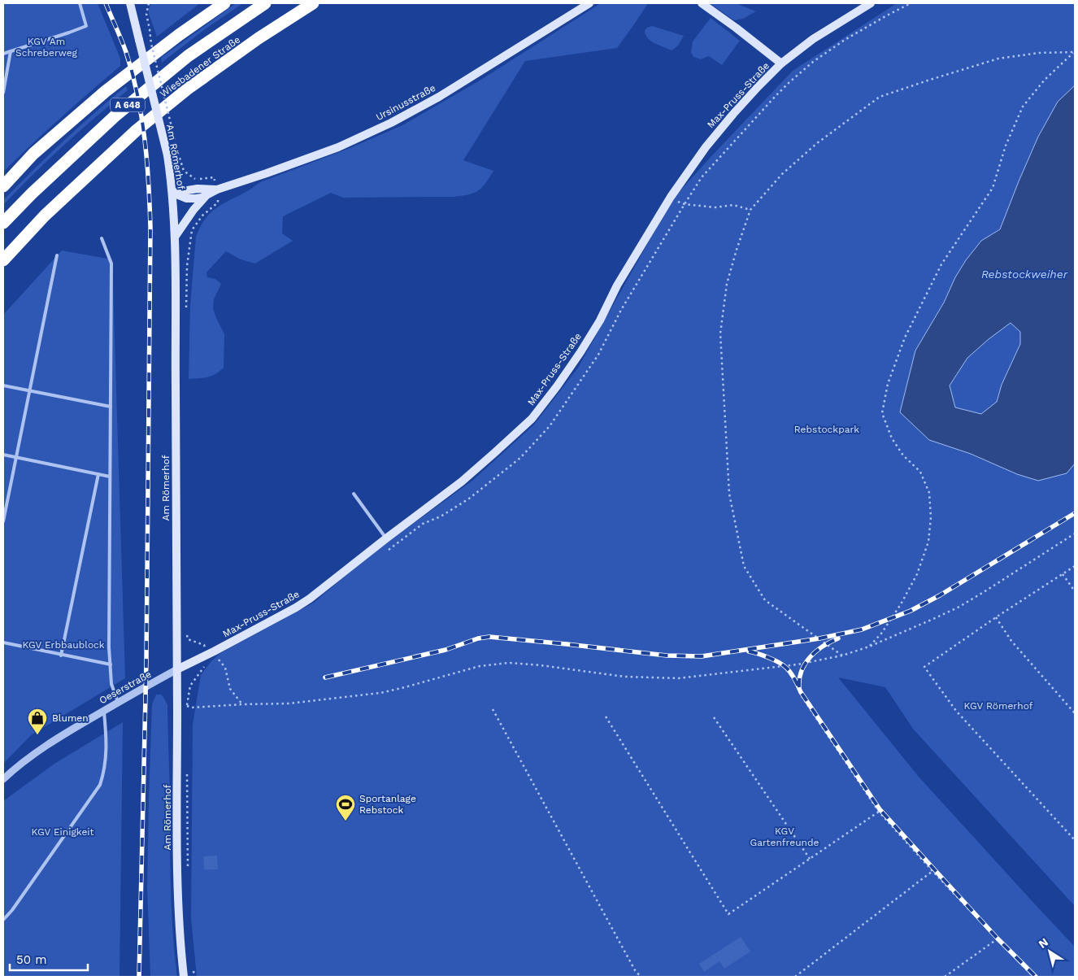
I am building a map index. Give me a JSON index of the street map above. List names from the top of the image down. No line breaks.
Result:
{"streets":{"highway":["Wiesbadener Straße","A 648"],"main road":["Max-Pruss-Straße","Ursinusstraße","Am Römerhof"],"street":["Oeserstraße"]},"crossings":[["Max-Pruss-Straße","Am Römerhof"],["Max-Pruss-Straße","Oeserstraße"],["Ursinusstraße","Am Römerhof"],["Am Römerhof","Oeserstraße"]],"water":["Rebstockweiher"],"parks":["KGV Am Schreberweg","Rebstockpark","KGV Erbbaublock","KGV Römerhof","KGV Gartenfreunde","KGV Einigkeit"],"places":{"shop":["Blumen"],"sports":["Sportanlage Rebstock"]},"scale_bar":"50 m","north":"top left"}
